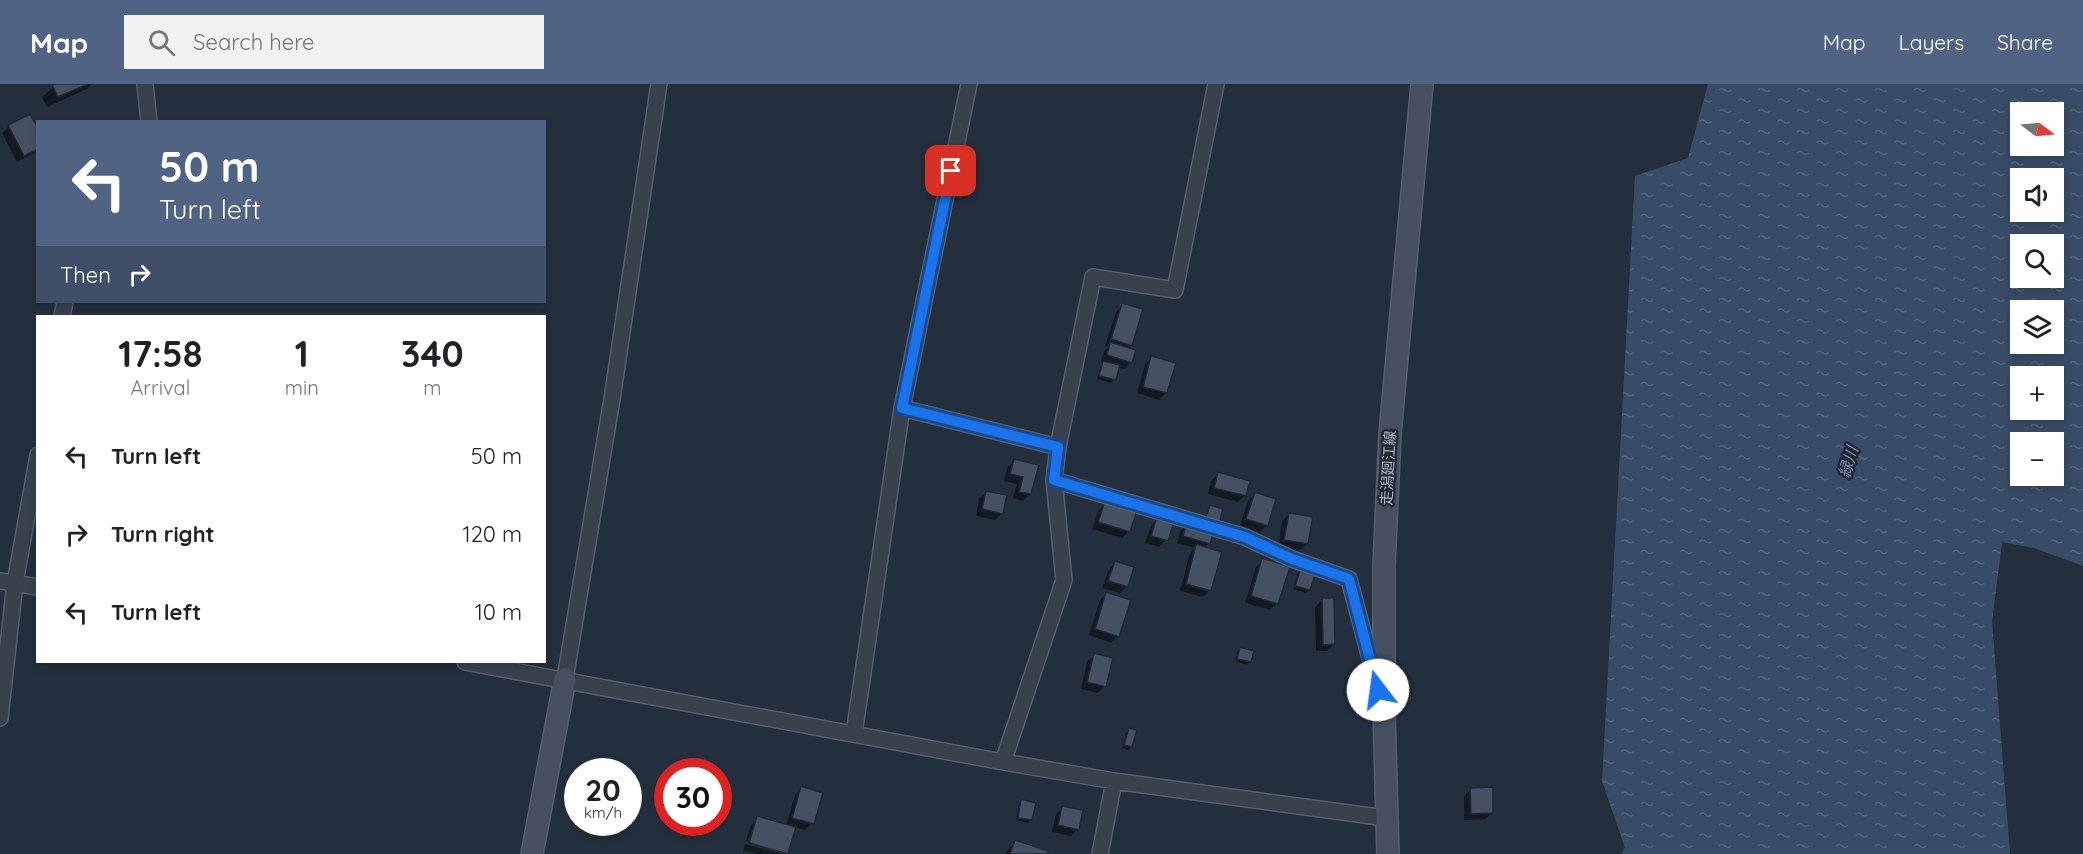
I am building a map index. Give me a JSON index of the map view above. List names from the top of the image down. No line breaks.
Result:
{"streets":{"main road":["走潟廻江線"]},"water":["緑川"],"north":"right","page":{"header":"Map","search":"Search here","nav":["Map","Layers","Share"],"map_buttons":["+","−"],"turn":["50 m","Turn left"],"then":"Then","eta":["17:58","Arrival","1","min","340","m"],"list":[{"name":"Turn left","value":"50 m"},{"name":"Turn right","value":"120 m"},{"name":"Turn left","value":"10 m"}],"speed":"20 km/h","limit":"30"}}
